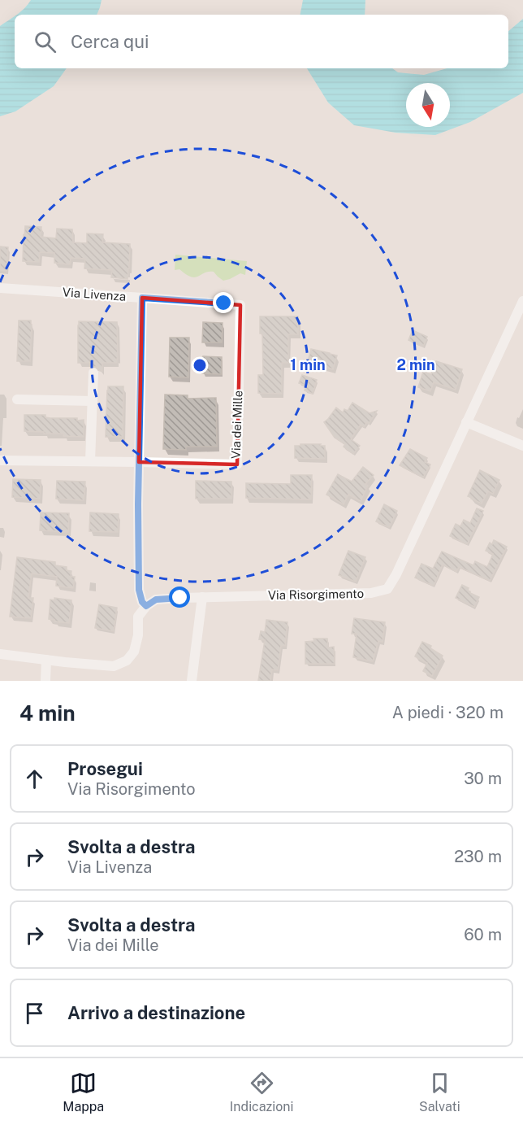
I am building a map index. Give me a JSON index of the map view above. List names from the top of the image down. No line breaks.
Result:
{"streets":{"street":["Via Livenza","Via dei Mille","Via Risorgimento"]},"crossings":[["Via Livenza","Via dei Mille"],["Via Livenza","Via Risorgimento"]],"north":"bottom","page":{"search":"Cerca qui","heading":["4 min","A piedi · 320 m"],"list":[["Prosegui","Via Risorgimento","30 m"],["Svolta a destra","Via Livenza","230 m"],["Svolta a destra","Via dei Mille","60 m"],"Arrivo a destinazione"],"nav":["Mappa","Indicazioni","Salvati"]},"rings":["1 min","2 min"]}
